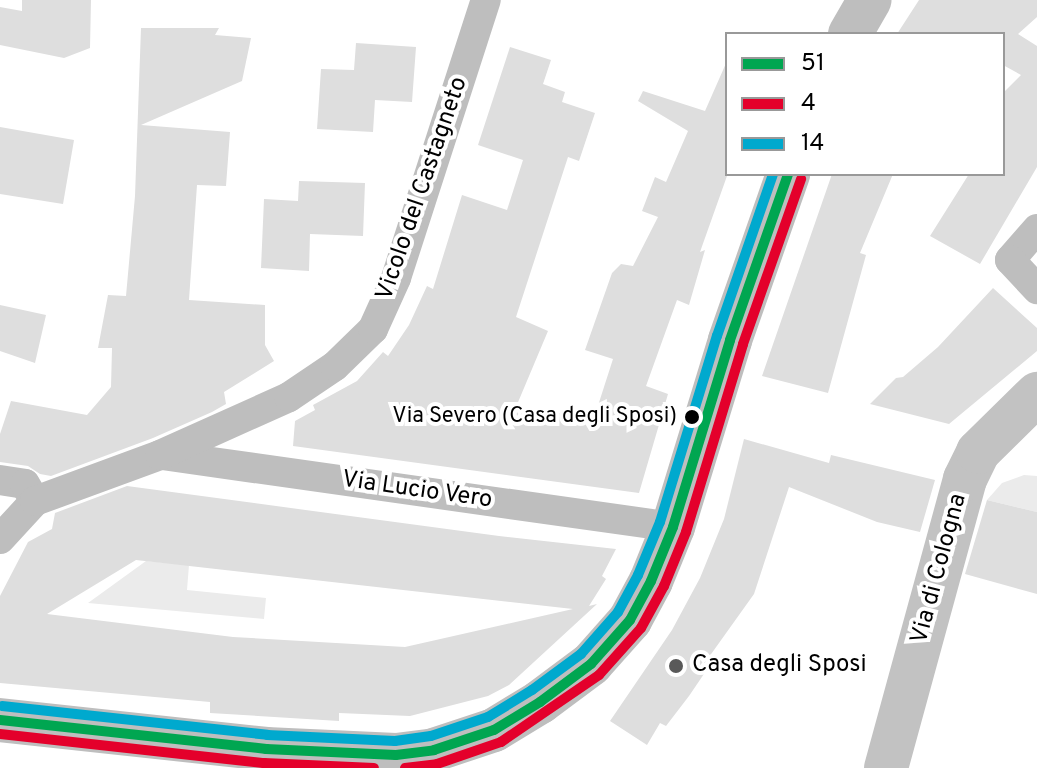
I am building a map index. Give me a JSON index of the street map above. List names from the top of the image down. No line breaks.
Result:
{"streets":{"main road":["Via di Cologna"],"street":["Vicolo del Castagneto","Via Lucio Vero"]},"crossings":[["Vicolo del Castagneto","Via Lucio Vero"]],"places":["Via Severo (Casa degli Sposi)","Casa degli Sposi"],"lines":["transit line 51","transit line 14","transit line 4"],"legend":["51","4","14"]}
